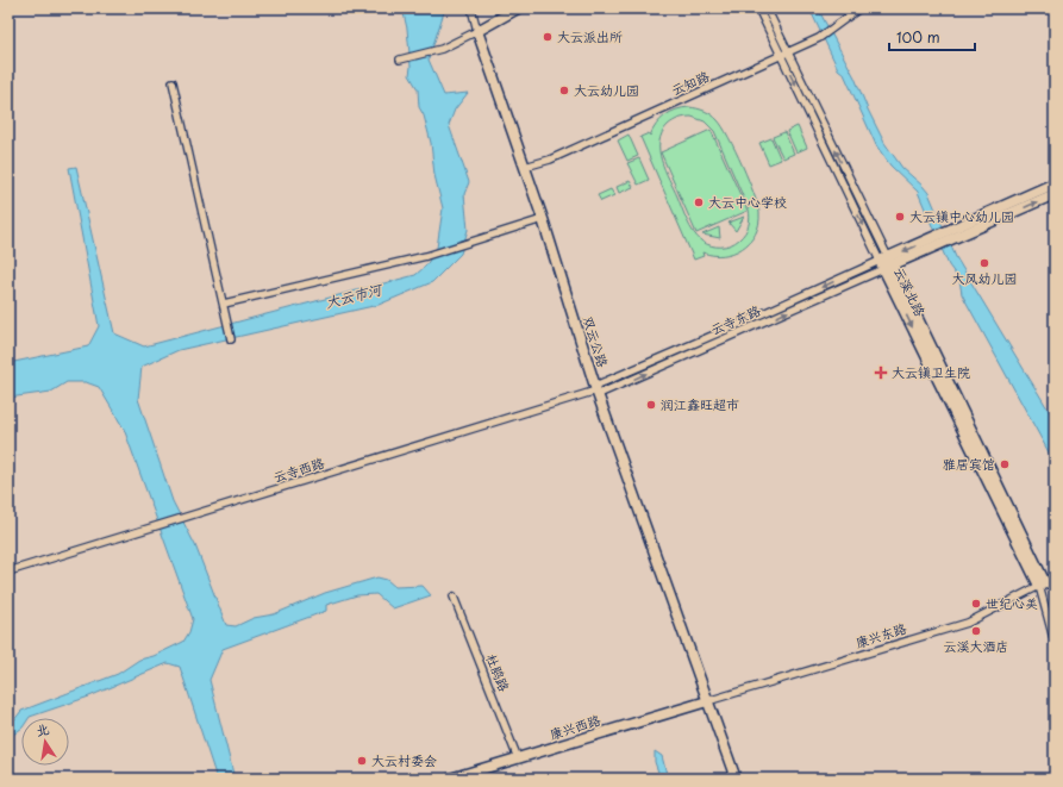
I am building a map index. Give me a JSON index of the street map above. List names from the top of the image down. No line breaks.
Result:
{"streets":{"street":["云知路","云溪北路","云寺东路","双云公路","云寺西路","康兴东路","杜鹃路","康兴西路"]},"crossings":[["云知路","云溪北路"],["云知路","双云公路"],["云溪北路","云寺东路"],["云溪北路","康兴东路"],["云寺东路","双云公路"],["云寺东路","云寺西路"],["双云公路","云寺西路"],["双云公路","康兴东路"],["双云公路","康兴西路"],["康兴东路","康兴西路"],["杜鹃路","康兴西路"]],"water":["大云市河"],"places":{"other":["大云派出所","大云幼儿园","大云中心学校","大云镇中心幼儿园","大风幼儿园","润江鑫旺超市","雅居宾馆","世纪心美","云溪大酒店","大云村委会"],"health":["大云镇卫生院"]},"scale_bar":"100 m","north":"top"}
